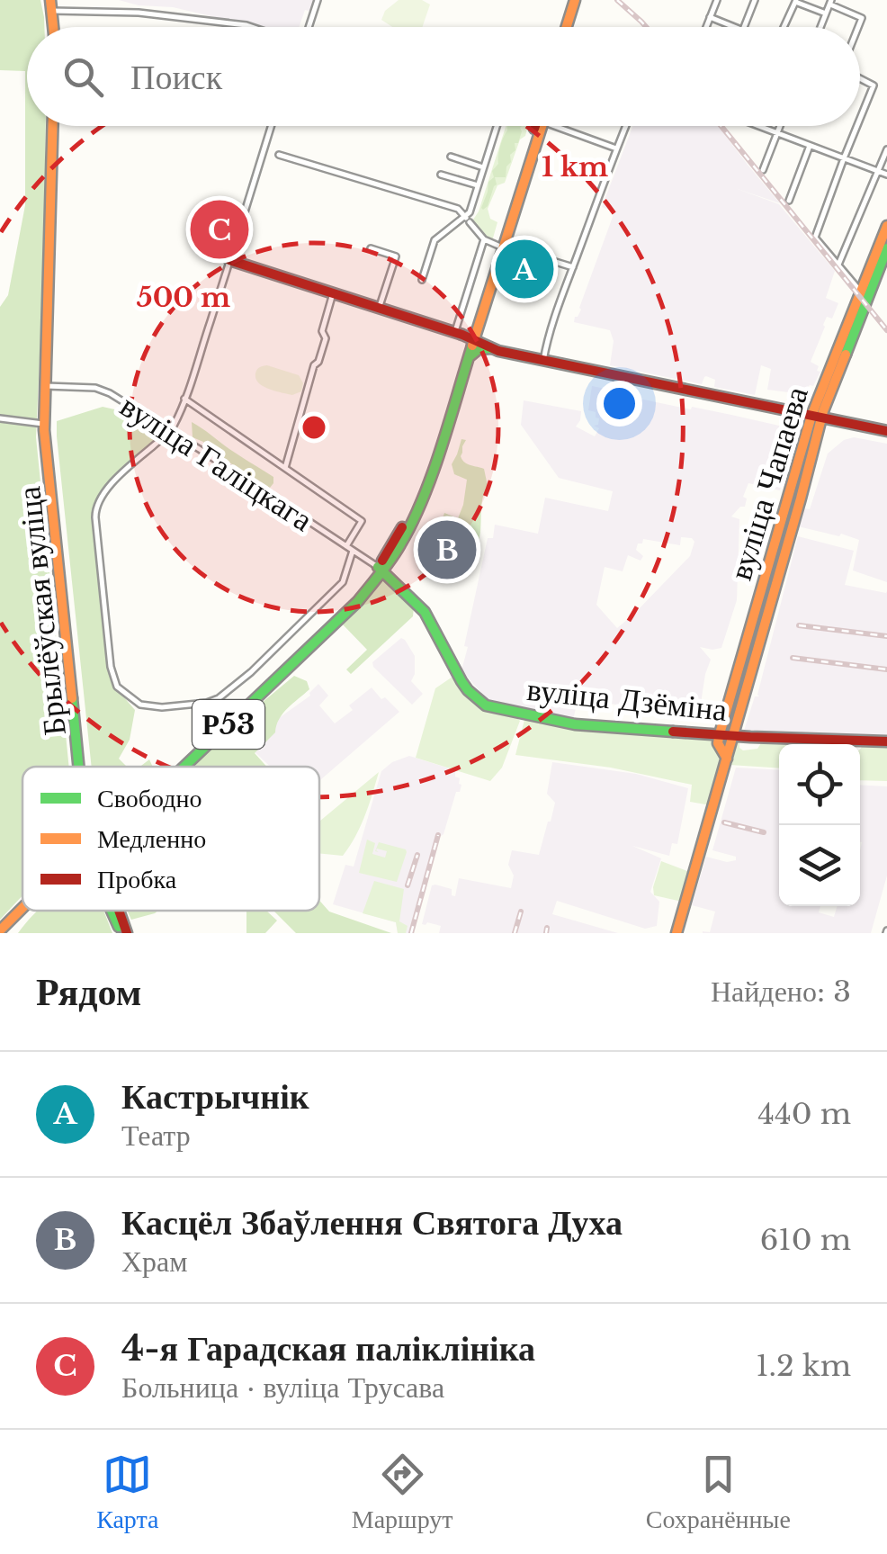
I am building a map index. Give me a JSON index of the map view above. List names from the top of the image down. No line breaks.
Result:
{"streets":{"main road":["вуліца Чапаева","Брылёўская вуліца","вуліца Дзёміна","Р53"],"street":["вуліца Галіцкага"]},"crossings":[["вуліца Галіцкага","Брылёўская вуліца"],["вуліца Галіцкага","вуліца Дзёміна"],["вуліца Галіцкага","Р53"],["вуліца Чапаева","вуліца Дзёміна"],["вуліца Дзёміна","Р53"]],"legend":["Свободно","Медленно","Пробка"],"page":{"search":"Поиск","pins":["C","A","B"],"heading":["Рядом","Найдено: 3"],"list":[{"mark":"A","name":"Кастрычнік","note":"Театр","value":"440 m"},{"mark":"B","name":"Касцёл Збаўлення Святога Духа","note":"Храм","value":"610 m"},{"mark":"C","name":"4-я Гарадская паліклініка","note":"Больница · вуліца Трусава","value":"1.2 km"}],"nav":["Карта","Маршрут","Сохранённые"]},"rings":["1 km","500 m"]}
